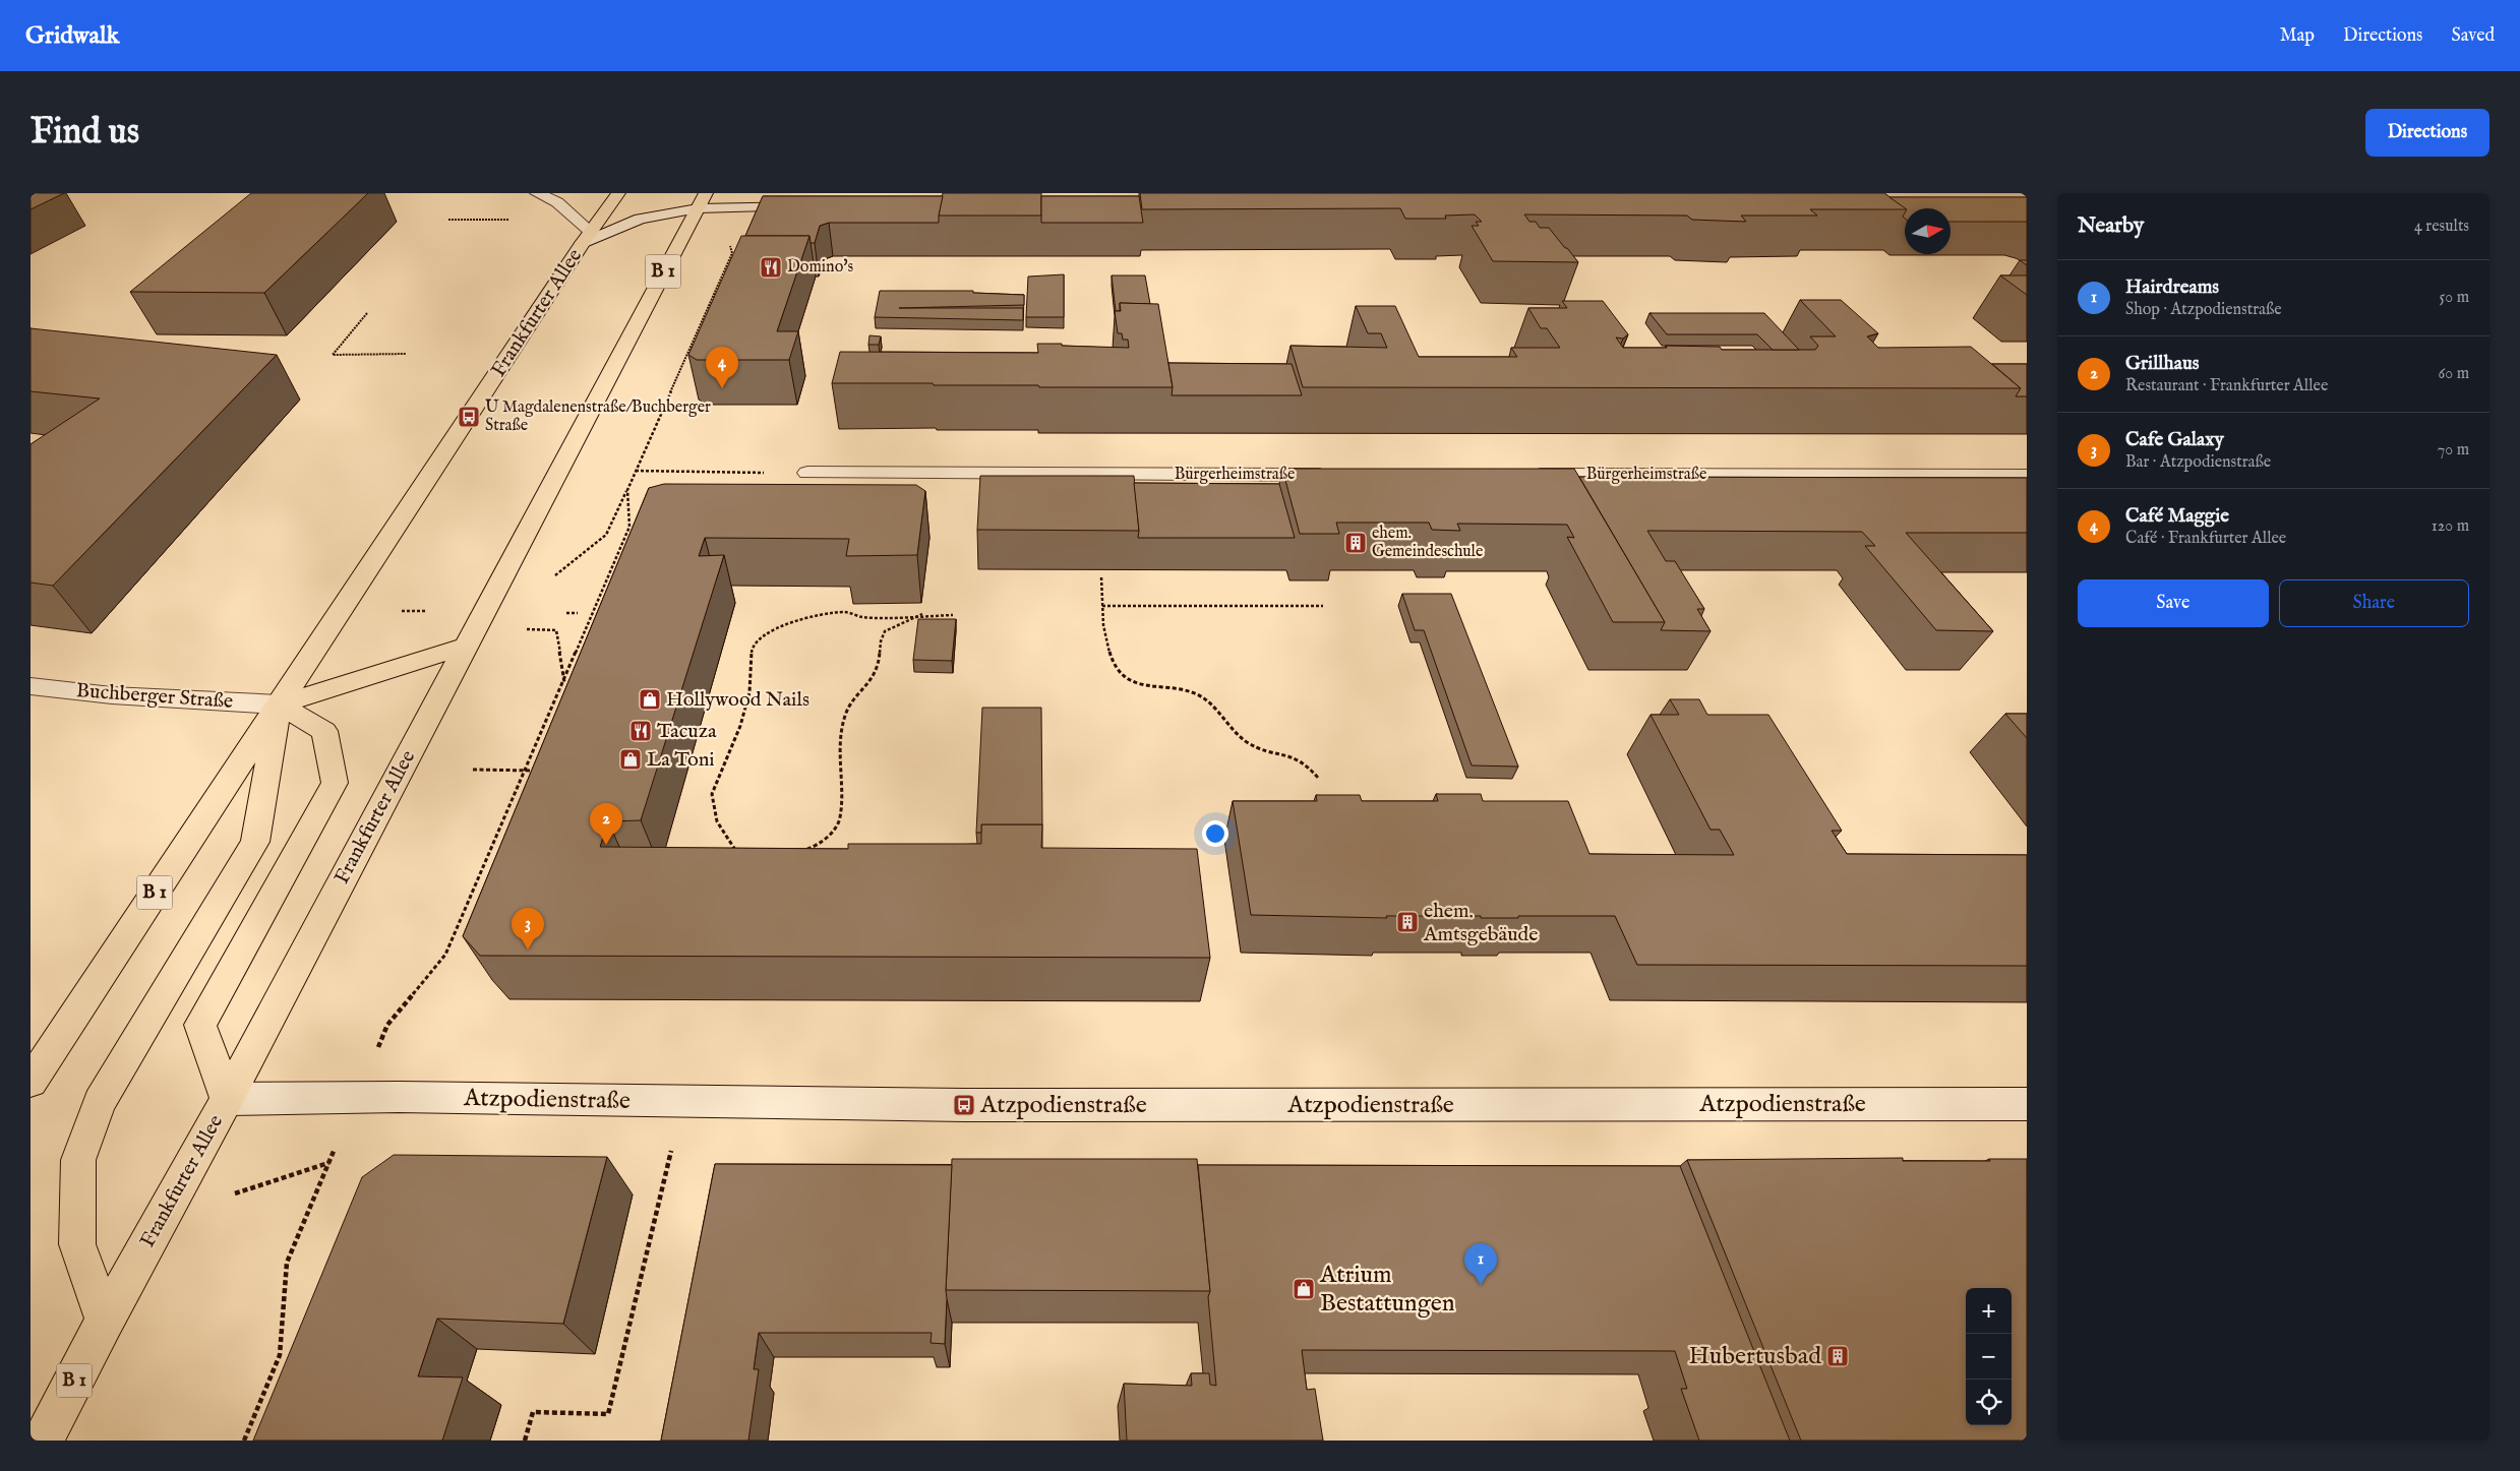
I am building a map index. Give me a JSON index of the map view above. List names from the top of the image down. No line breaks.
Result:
{"streets":{"main road":["B 1","Frankfurter Allee"],"street":["Bürgerheimstraße","Buchberger Straße","Atzpodienstraße"]},"crossings":[["Frankfurter Allee","Buchberger Straße"],["Frankfurter Allee","Atzpodienstraße"]],"places":{"restaurant":["Domino's","Tacuza"],"bus stop":["U Magdalenenstraße/Buchberger Straße","Atzpodienstraße"],"building":["ehem. Gemeindeschule","ehem. Amtsgebäude","Hubertusbad"],"shop":["Hollywood Nails","La Toni","Atrium Bestattungen"]},"north":"right","page":{"header":"Gridwalk","nav":["Map","Directions","Saved"],"buttons":["Directions",["Save","Share"]],"title":"Find us","heading":["Nearby","4 results"],"list":[{"mark":"1","name":"Hairdreams","note":"Shop · Atzpodienstraße","value":"50 m"},{"mark":"2","name":"Grillhaus","note":"Restaurant · Frankfurter Allee","value":"60 m"},{"mark":"3","name":"Cafe Galaxy","note":"Bar · Atzpodienstraße","value":"70 m"},{"mark":"4","name":"Café Maggie","note":"Café · Frankfurter Allee","value":"120 m"}],"pins":["4","2","3","1"],"map_buttons":["+","−"]}}
